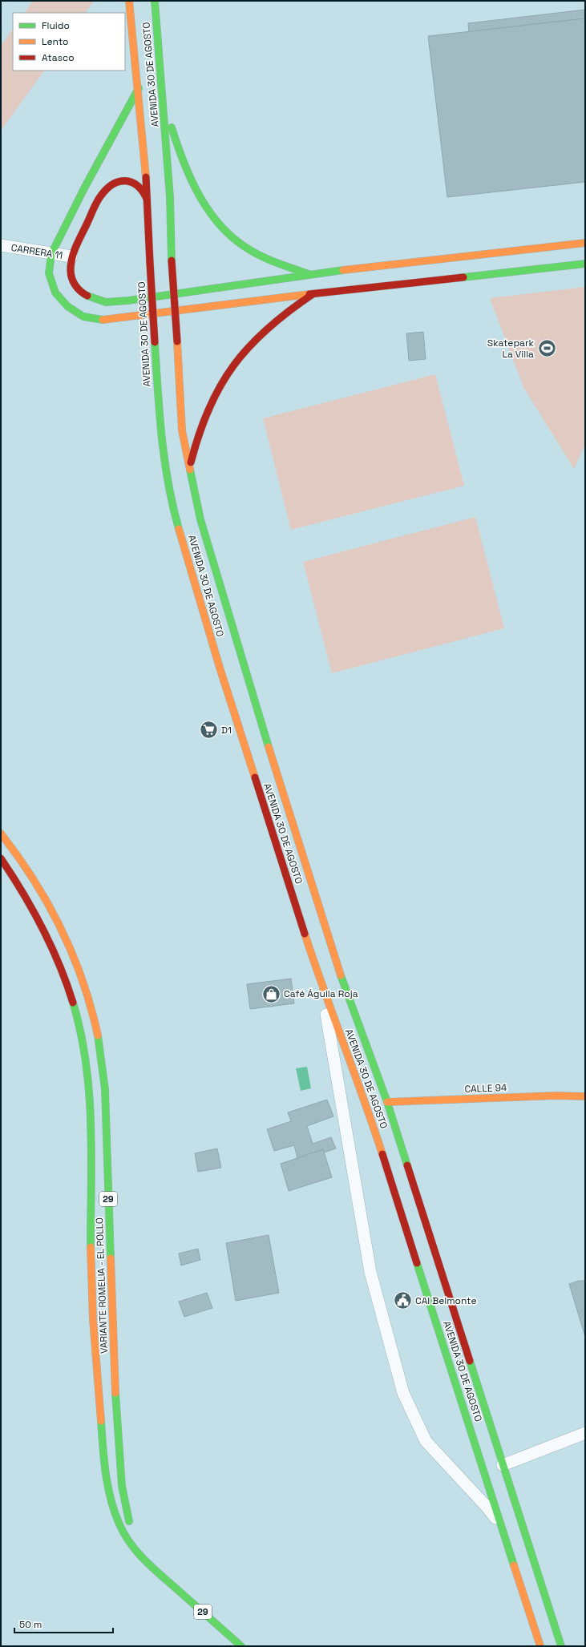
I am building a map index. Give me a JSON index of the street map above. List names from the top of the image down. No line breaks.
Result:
{"streets":{"main road":["AVENIDA 30 DE AGOSTO","CALLE 94","29","VARIANTE ROMELIA - EL POLLO"],"street":["CARRERA 11"]},"crossings":[["AVENIDA 30 DE AGOSTO","CALLE 94"]],"places":{"sports":["Skatepark La Villa"],"supermarket":["D1"],"shop":["Café Águila Roja"],"public building":["CAI Belmonte"]},"legend":["Fluido","Lento","Atasco"],"scale_bar":"50 m"}
